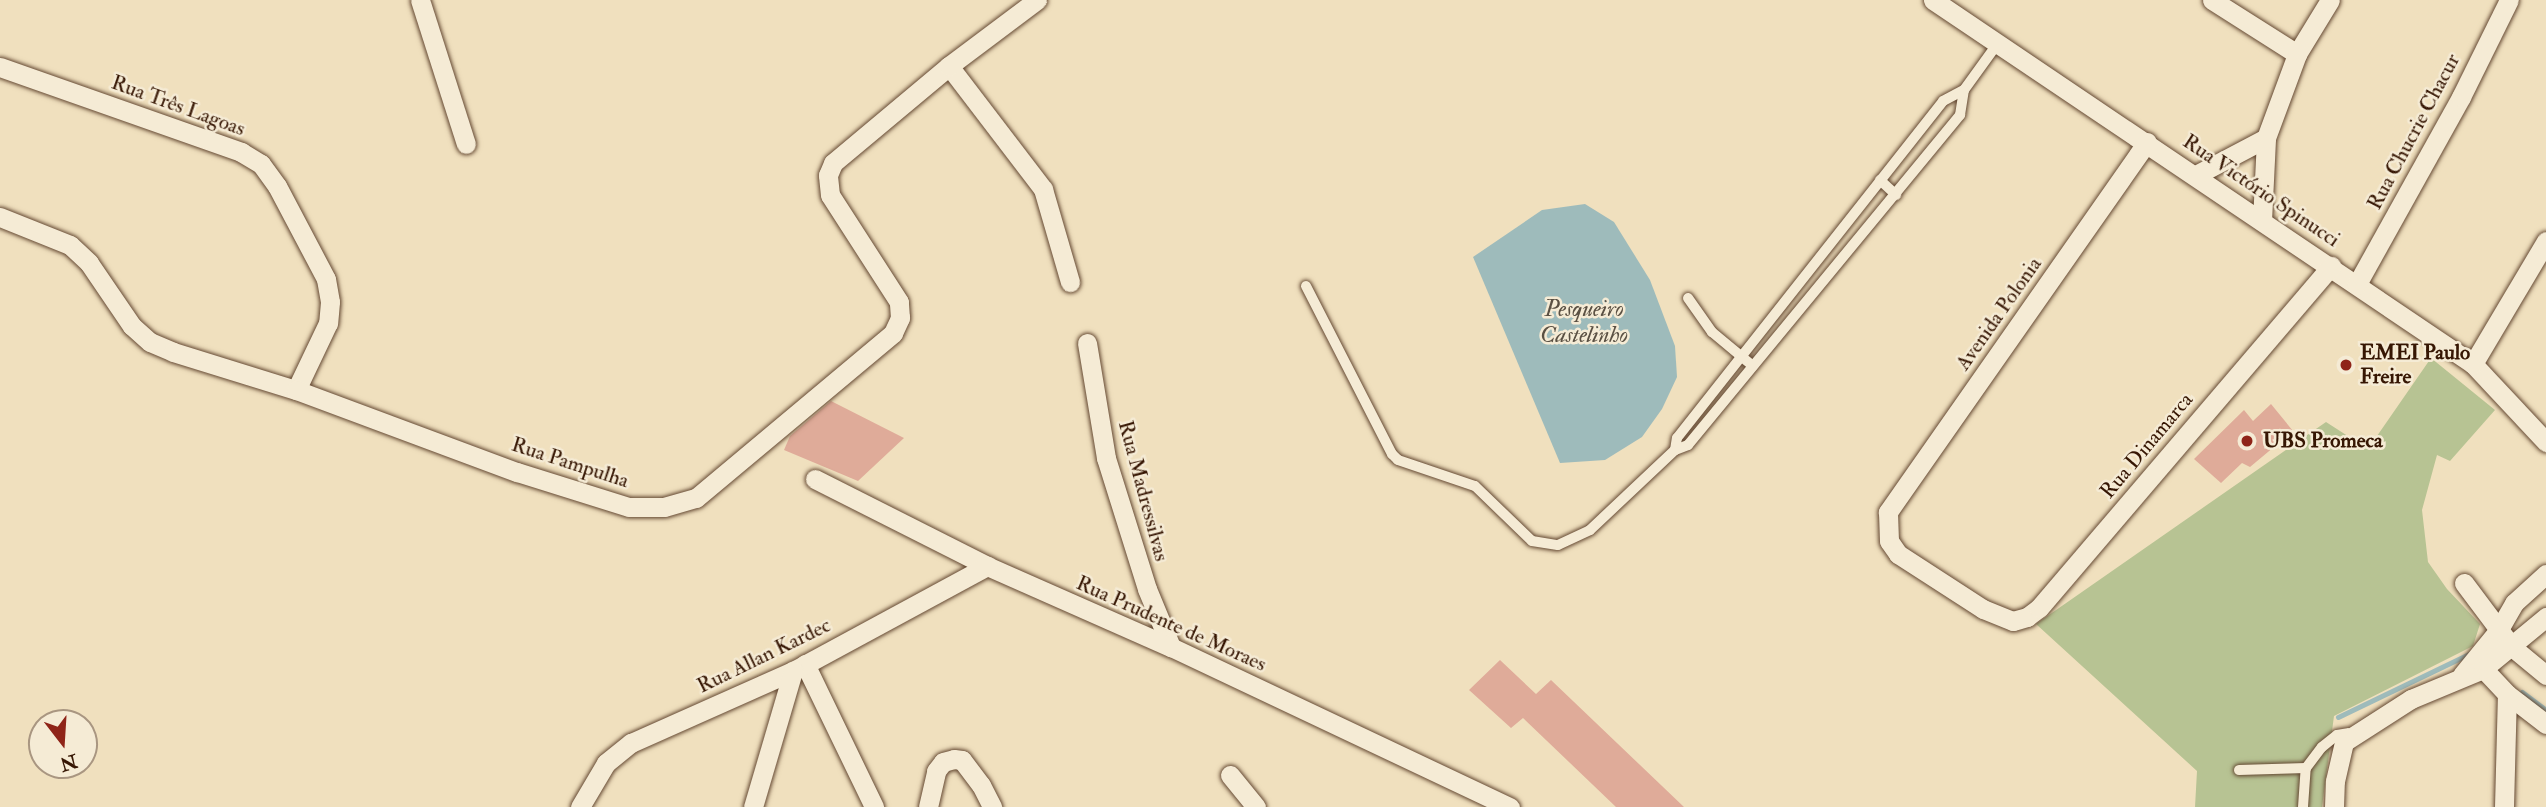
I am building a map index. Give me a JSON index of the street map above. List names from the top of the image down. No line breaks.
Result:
{"streets":{"street":["Rua Três Lagoas","Rua Chucrie Chacur","Rua Victório Spinucci","Avenida Polonia","Rua Dinamarca","Rua Pampulha","Rua Madressilvas","Rua Prudente de Moraes","Rua Allan Kardec"]},"crossings":[["Rua Três Lagoas","Rua Pampulha"],["Rua Chucrie Chacur","Rua Victório Spinucci"],["Rua Victório Spinucci","Avenida Polonia"],["Rua Victório Spinucci","Rua Dinamarca"],["Avenida Polonia","Rua Dinamarca"],["Rua Madressilvas","Rua Prudente de Moraes"],["Rua Prudente de Moraes","Rua Allan Kardec"]],"water":["Pesqueiro Castelinho"],"places":["EMEI Paulo Freire","UBS Promeca"],"north":"bottom"}
